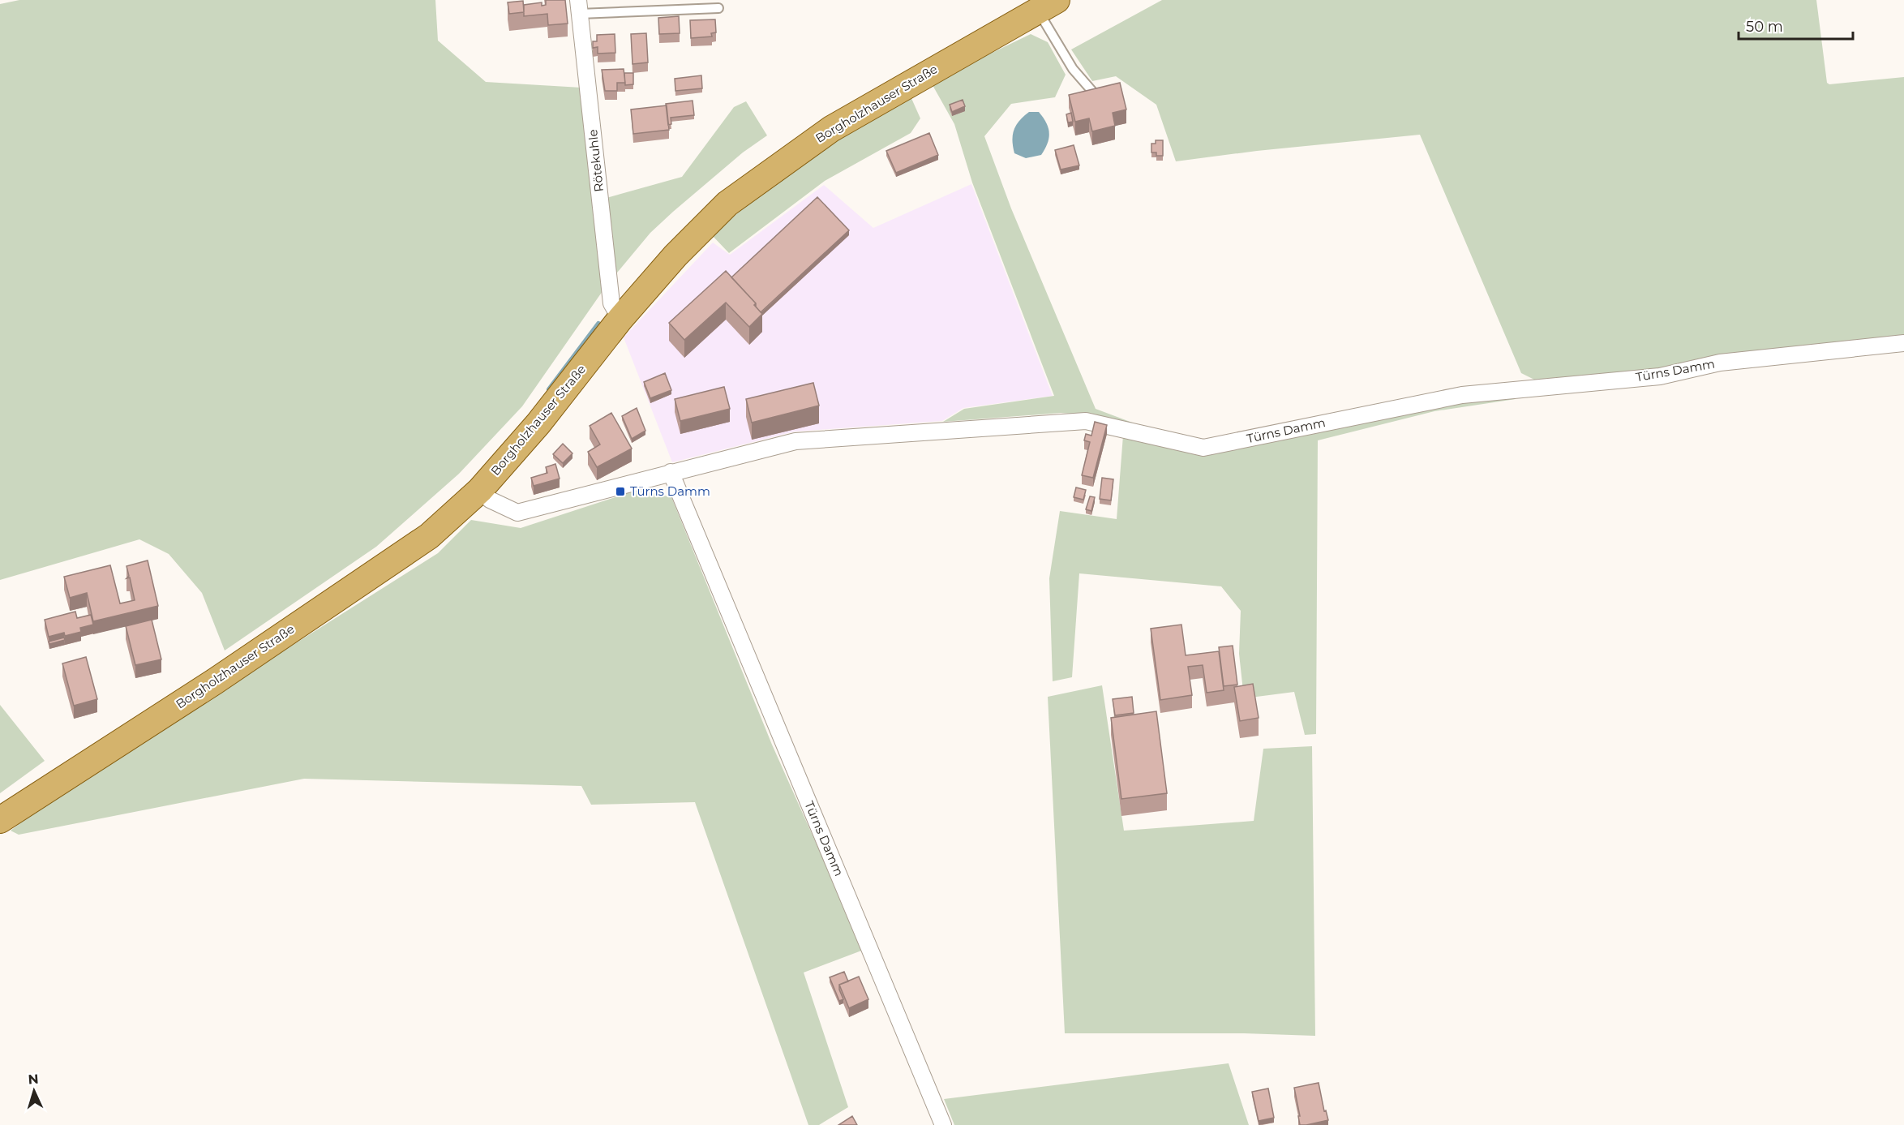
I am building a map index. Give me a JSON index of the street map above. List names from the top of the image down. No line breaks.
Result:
{"streets":{"main road":["Borgholzhauser Straße"],"street":["Rötekuhle","Türns Damm"]},"crossings":[["Borgholzhauser Straße","Rötekuhle"],["Borgholzhauser Straße","Türns Damm"]],"places":{"transit":["Türns Damm"]},"scale_bar":"50 m","north":"top"}
